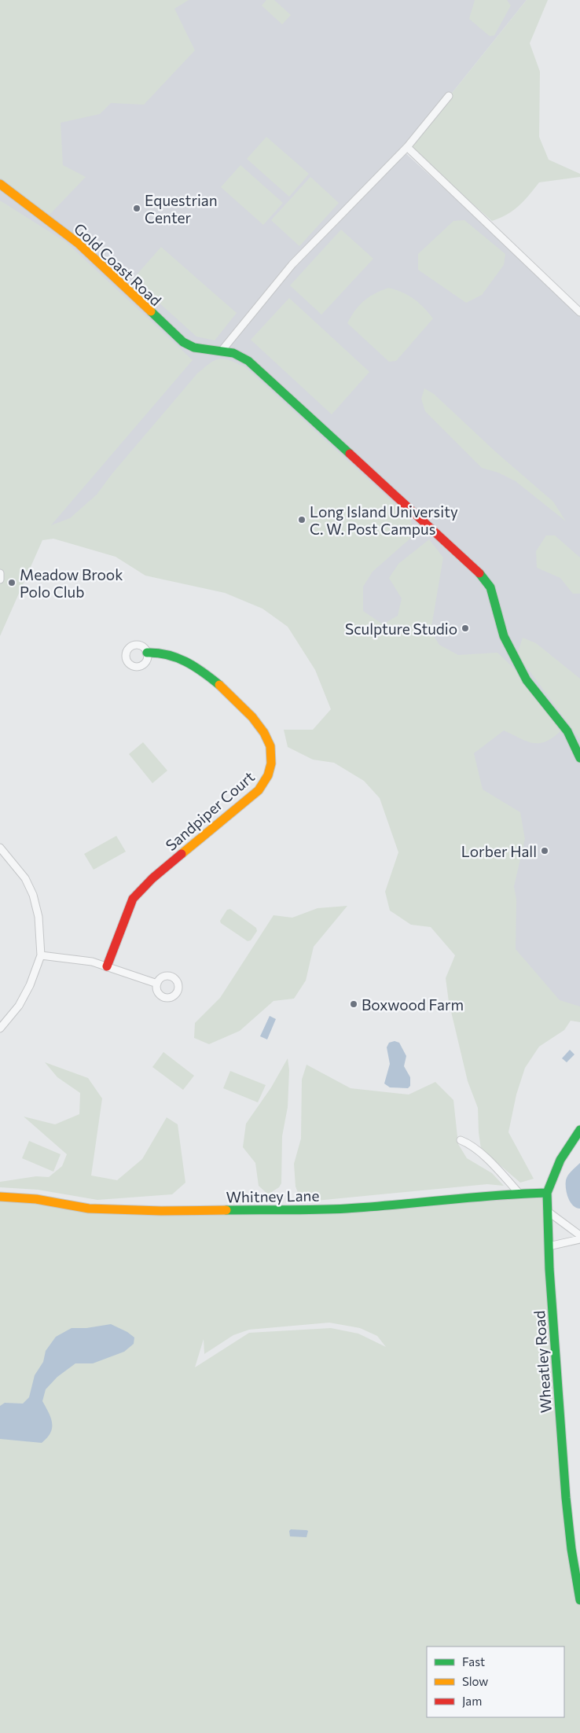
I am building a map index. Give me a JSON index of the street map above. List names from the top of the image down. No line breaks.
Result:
{"streets":{"street":["Gold Coast Road","Sandpiper Court","Whitney Lane","Wheatley Road"]},"crossings":[["Whitney Lane","Wheatley Road"]],"places":["Equestrian Center","Long Island University C. W. Post Campus","Meadow Brook Polo Club","Sculpture Studio","Lorber Hall","Boxwood Farm"],"legend":["Fast","Slow","Jam"]}
